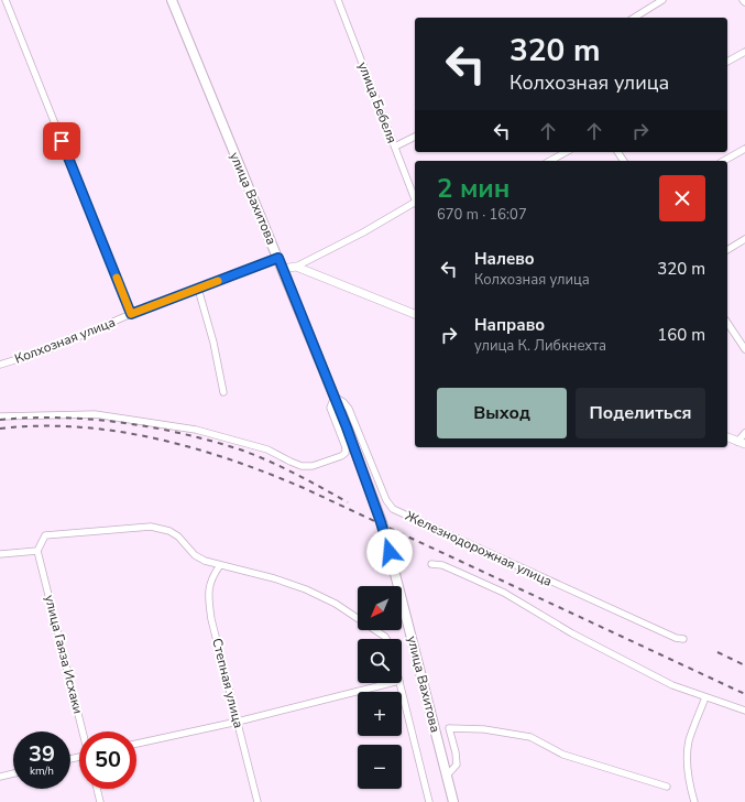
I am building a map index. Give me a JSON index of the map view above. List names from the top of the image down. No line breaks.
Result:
{"streets":{"main road":["улица Вахитова"],"street":["улица Бебеля","Колхозная улица","Железнодорожная улица","улица Гаяза Исхаки","Степная улица"]},"crossings":[["улица Вахитова","Колхозная улица"],["улица Вахитова","Железнодорожная улица"]],"north":"bottom left","page":{"turn":["320 m","Колхозная улица"],"heading":["2 мин","670 m · 16:07"],"list":[{"name":"Налево","note":"Колхозная улица","value":"320 m"},{"name":"Направо","note":"улица К. Либкнехта","value":"160 m"}],"buttons":["Выход","Поделиться"],"map_buttons":["+","−"],"speed":"39 km/h","limit":"50"}}
